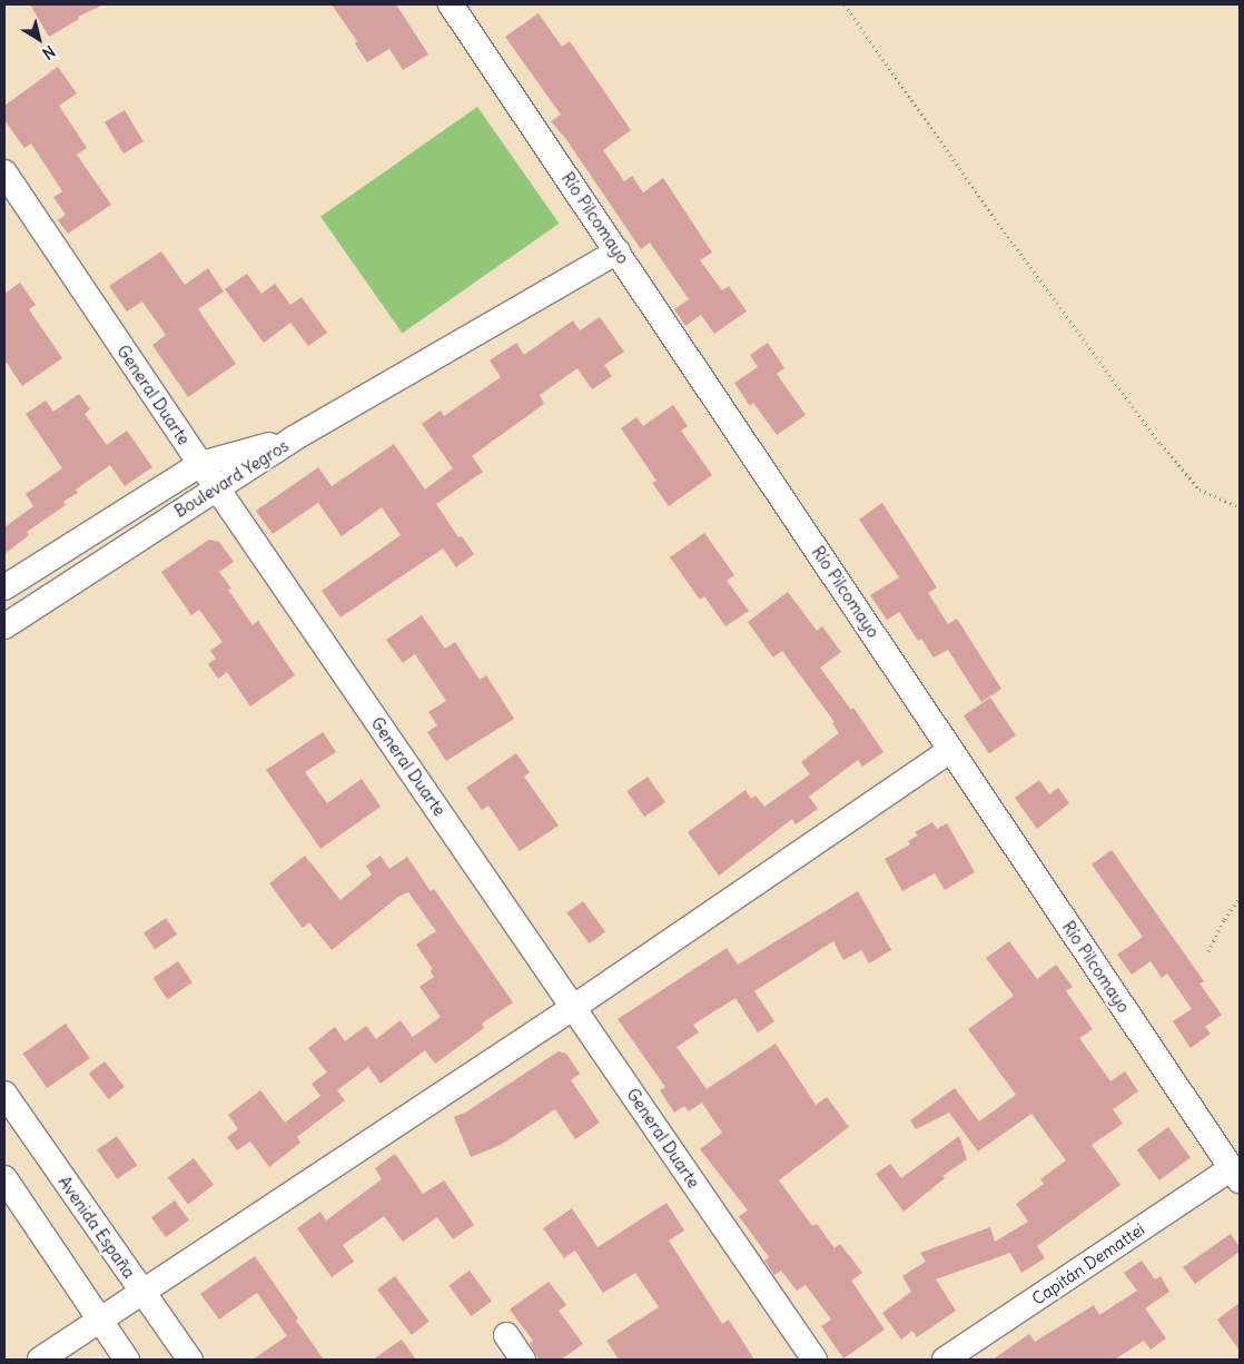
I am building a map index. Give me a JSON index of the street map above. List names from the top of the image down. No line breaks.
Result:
{"streets":{"street":["Río Pilcomayo","General Duarte","Boulevard Yegros","Avenida España","Capitán Demattei"]},"crossings":[["Río Pilcomayo","Capitán Demattei"],["General Duarte","Boulevard Yegros"]],"north":"bottom right"}
